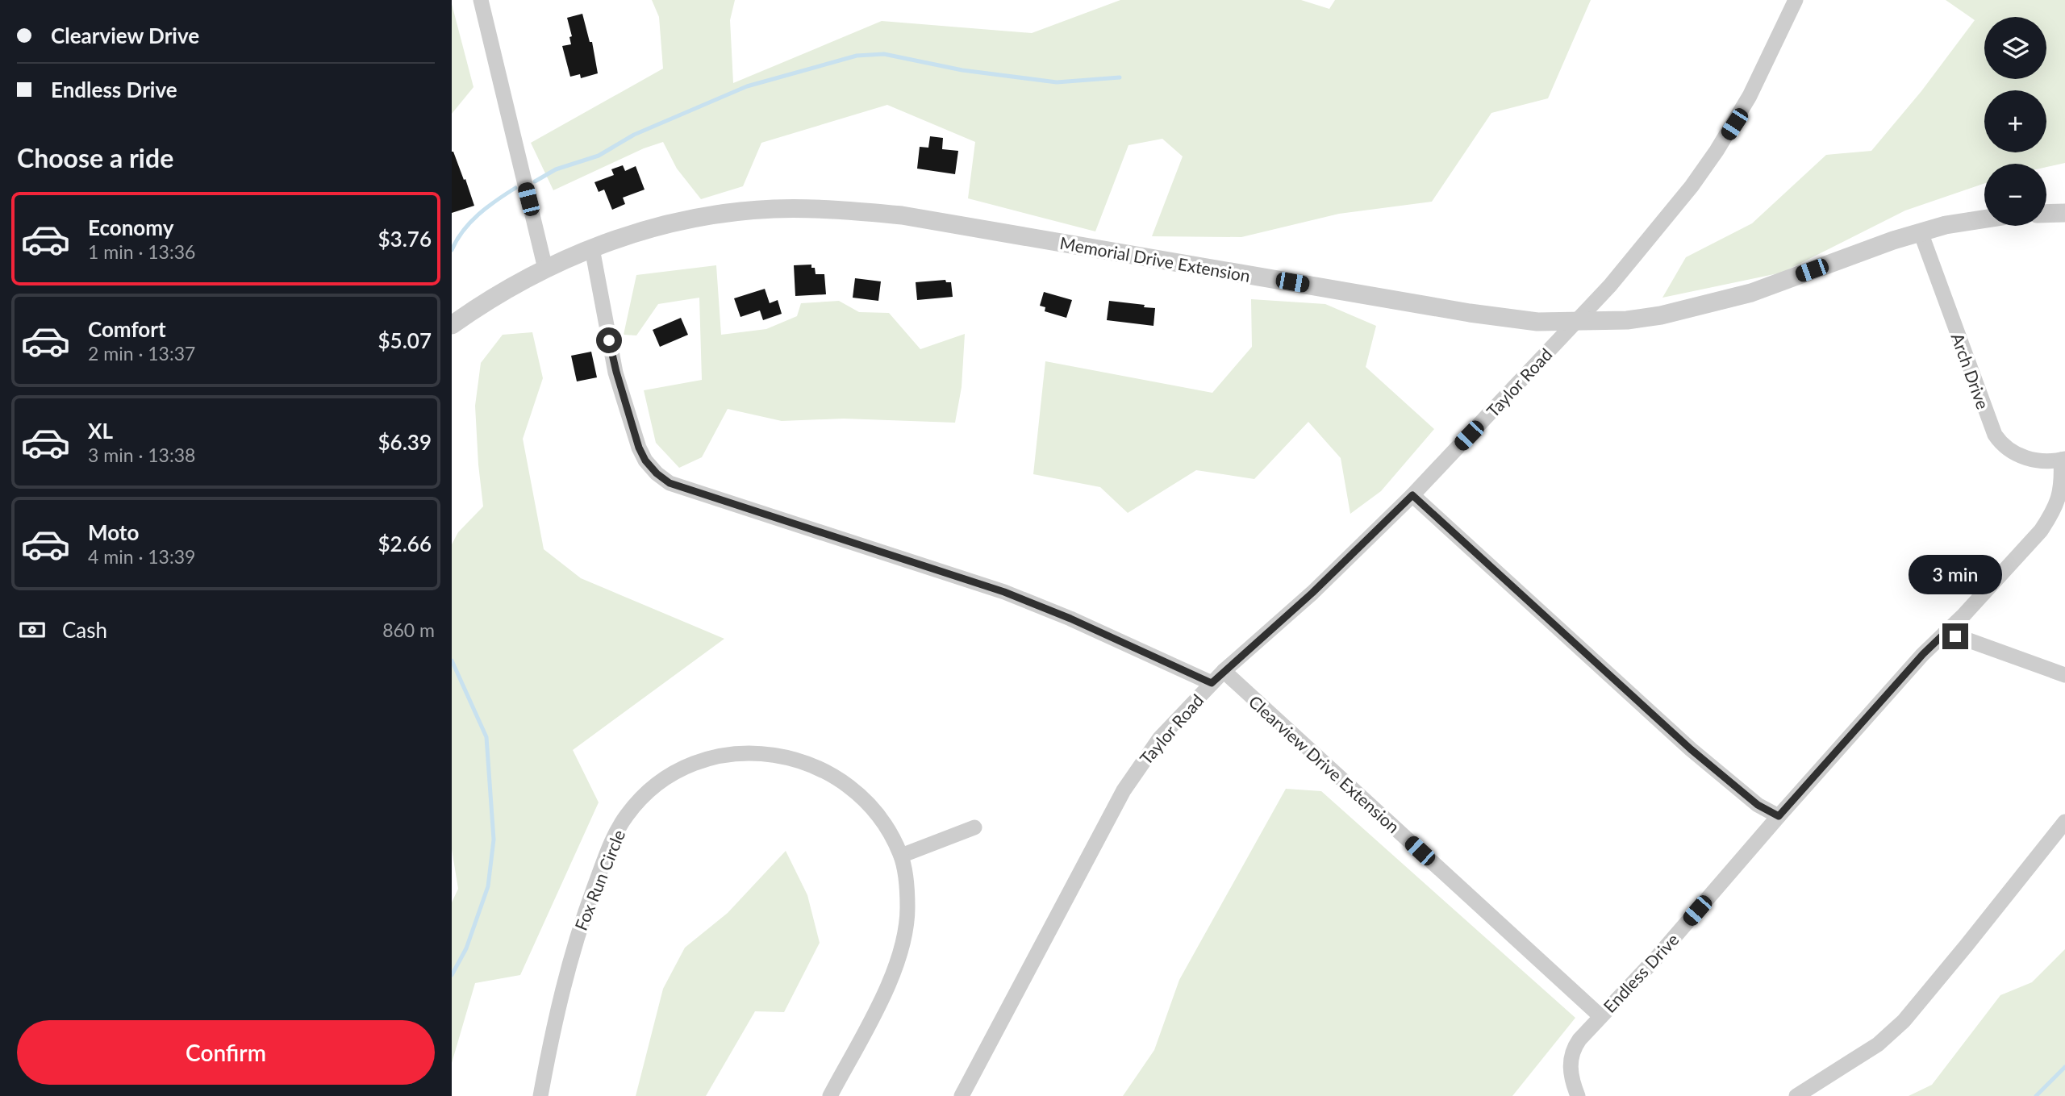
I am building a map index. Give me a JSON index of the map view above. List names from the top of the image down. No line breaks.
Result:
{"streets":{"street":["Memorial Drive Extension","Arch Drive","Taylor Road","Clearview Drive Extension","Fox Run Circle","Endless Drive"]},"crossings":[["Memorial Drive Extension","Arch Drive"],["Memorial Drive Extension","Taylor Road"],["Arch Drive","Endless Drive"],["Taylor Road","Clearview Drive Extension"],["Clearview Drive Extension","Endless Drive"]],"page":{"banner":["Clearview Drive","Endless Drive"],"map_buttons":["+","−"],"heading":"Choose a ride","list":[{"name":"Economy","note":"1 min · 13:36","value":"$3.76"},{"name":"Comfort","note":"2 min · 13:37","value":"$5.07"},{"name":"XL","note":"3 min · 13:38","value":"$6.39"},{"name":"Moto","note":"4 min · 13:39","value":"$2.66"}],"bubble":"3 min","pay":["Cash","860 m"],"buttons":"Confirm"}}
